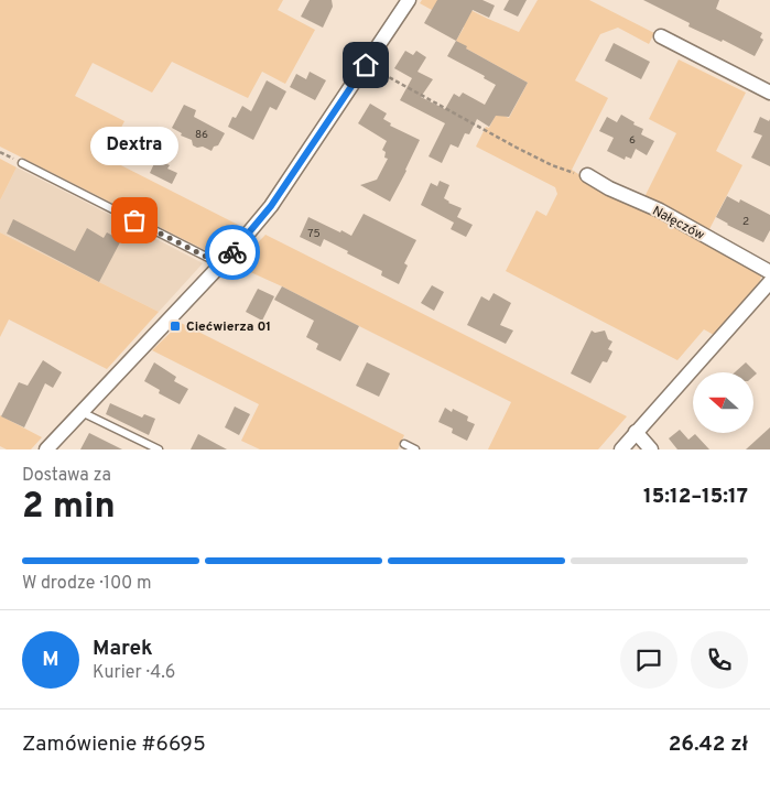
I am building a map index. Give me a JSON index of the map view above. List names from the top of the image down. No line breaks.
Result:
{"streets":{"street":["Nałęczów"]},"places":{"other":["Dextra"],"transit":["Ciećwierza 01"]},"house_numbers":["86","6","2","75"],"north":"left","page":{"bubble":"Dextra","heading":["2 min","Dostawa za","15:12–15:17"],"panel":["Marek","Kurier · 4.6","Zamówienie #6695","26.42 zł"],"bar":"W drodze · 100 m","round":"M"}}
